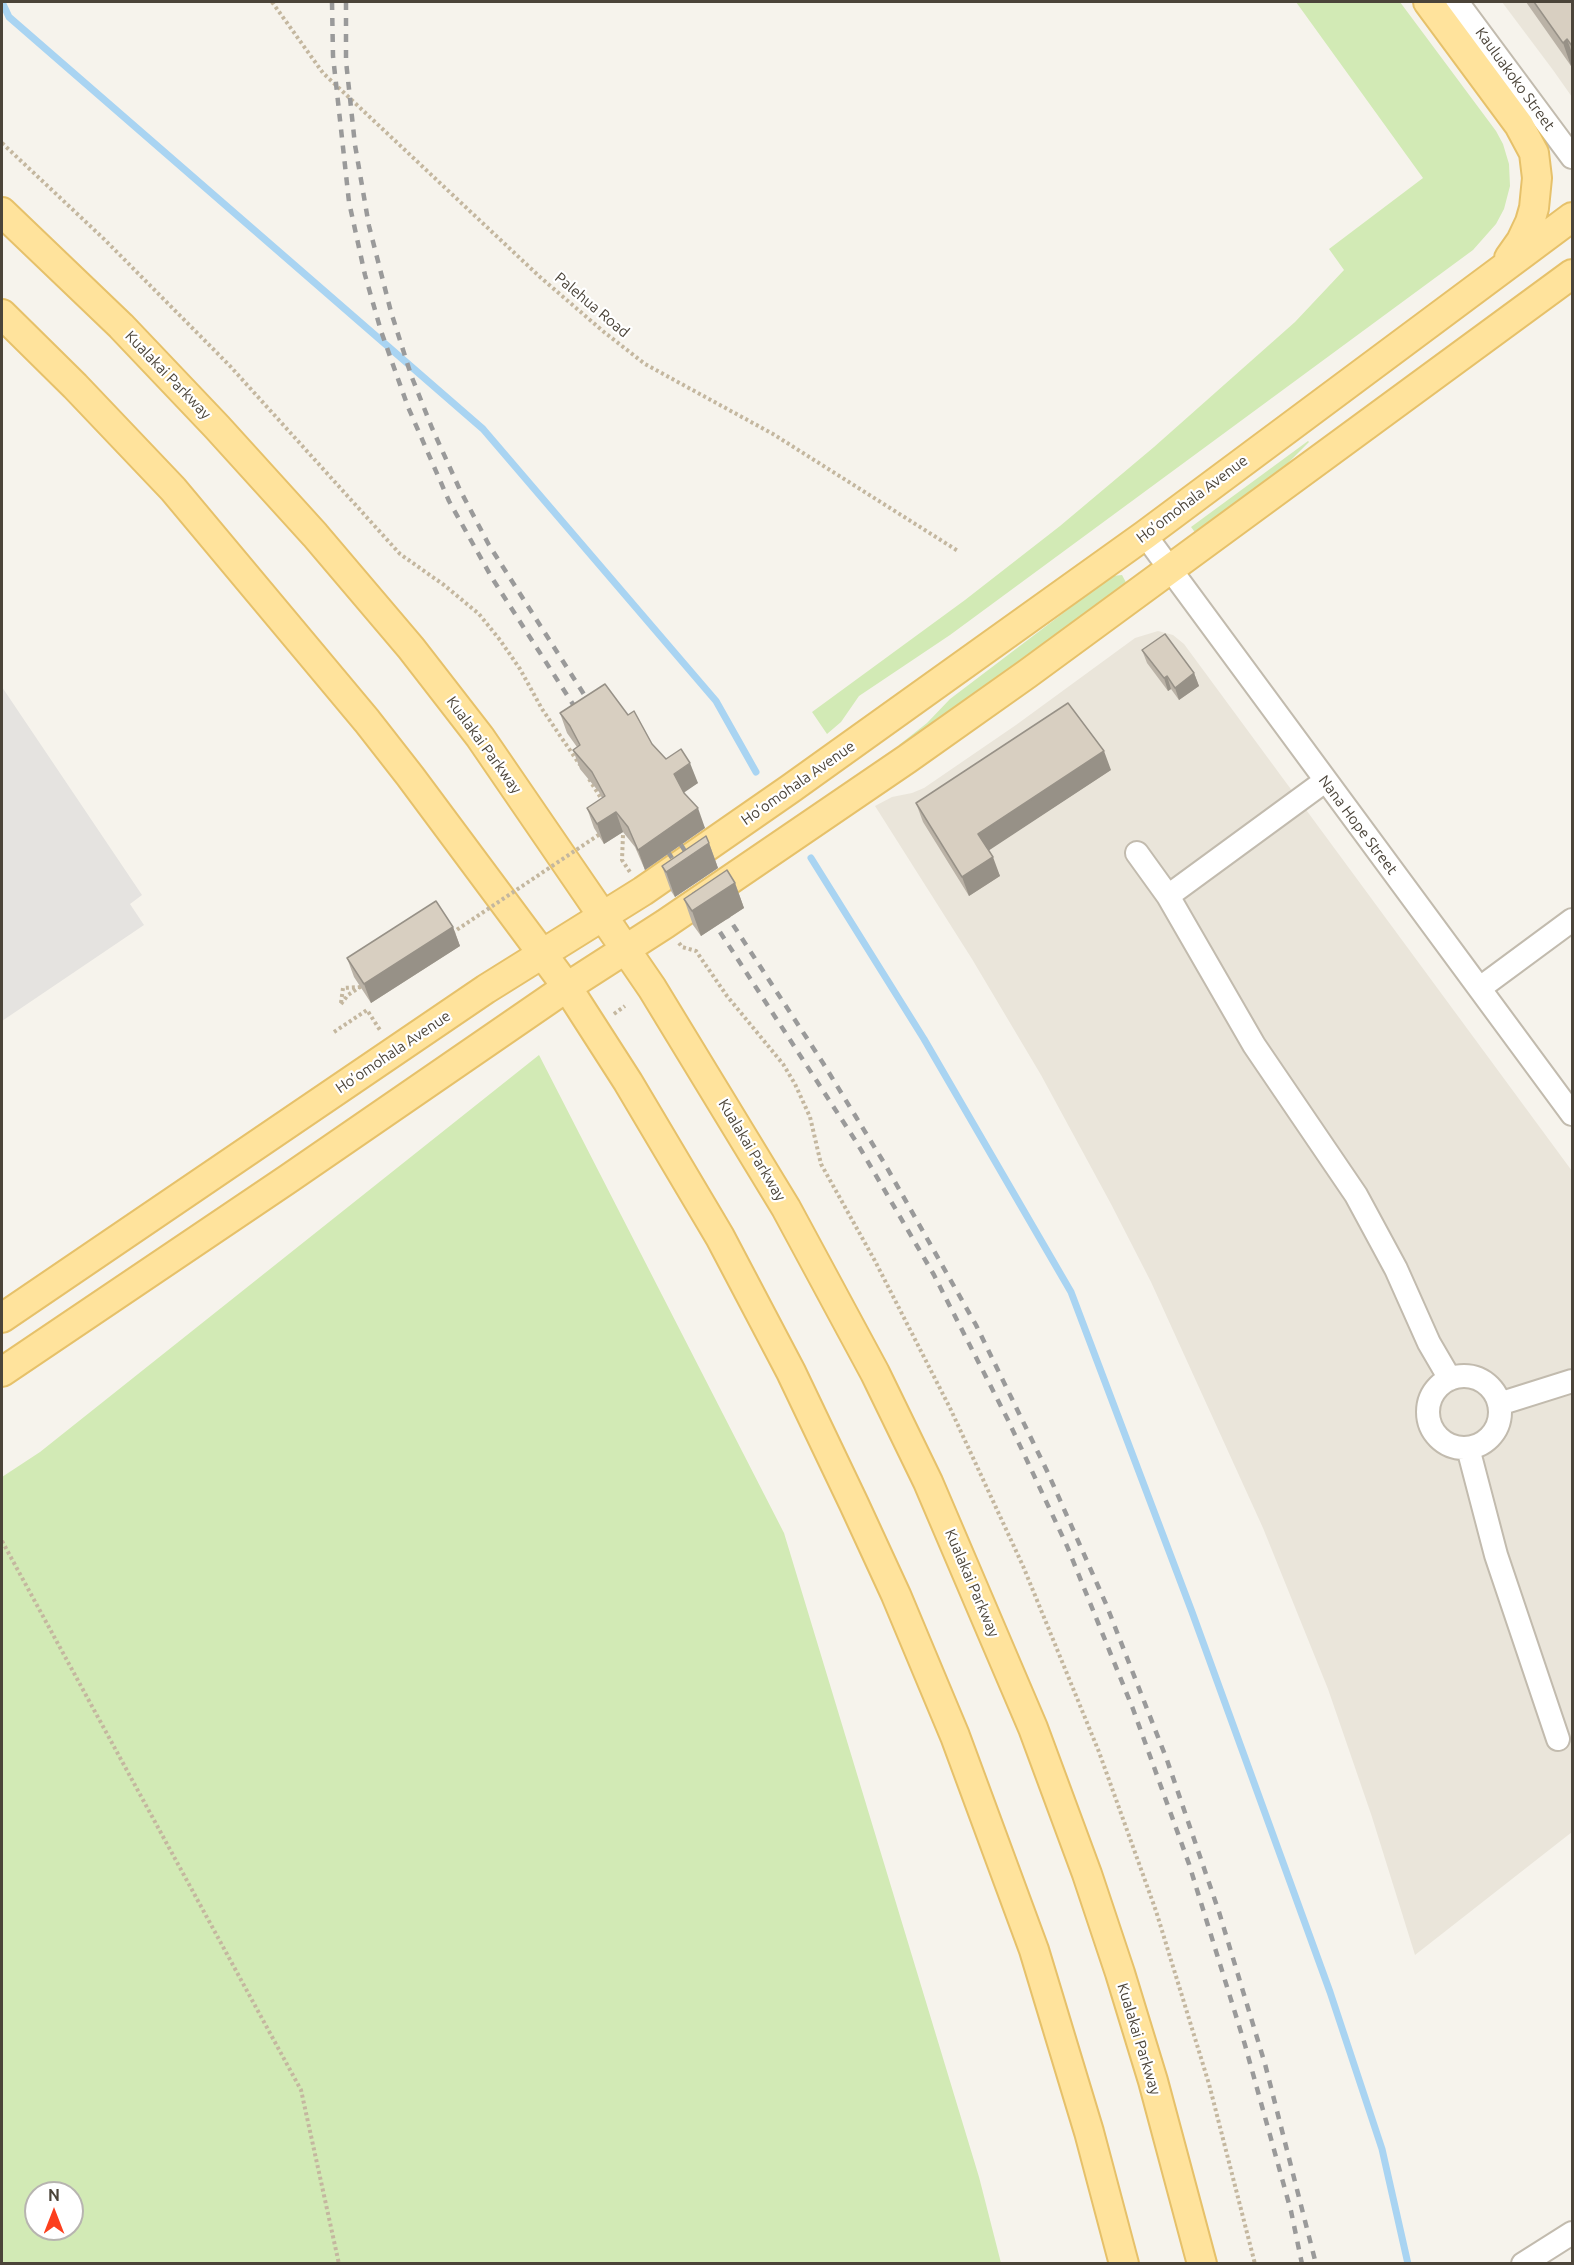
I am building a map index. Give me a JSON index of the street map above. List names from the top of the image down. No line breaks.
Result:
{"streets":{"main road":["Kualakai Parkway","Ho’omohala Avenue"],"street":["Kauluakoko Street","Nana Hope Street"],"path":["Palehua Road"]},"crossings":[["Kualakai Parkway","Ho’omohala Avenue"],["Ho’omohala Avenue","Nana Hope Street"]],"north":"top"}
